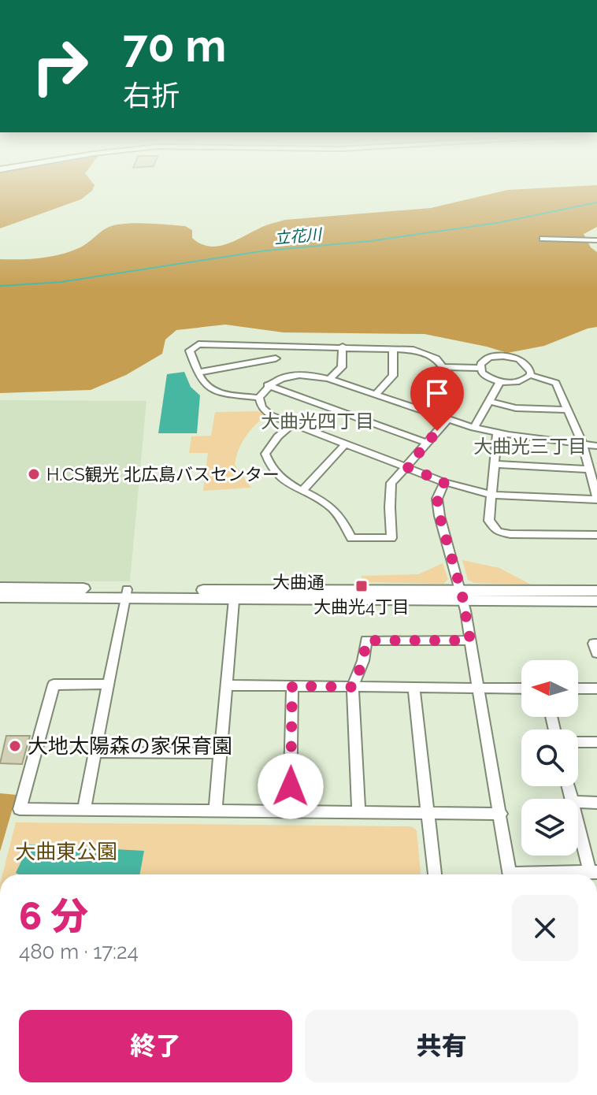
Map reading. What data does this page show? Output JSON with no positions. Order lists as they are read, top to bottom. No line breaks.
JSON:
{"streets":{"street":["大曲通"]},"districts":["大曲光四丁目","大曲光三丁目"],"water":["立花川"],"parks":["大曲東公園"],"places":{"other":["H.CS観光 北広島バスセンター","大地太陽森の家保育園"],"transit":["大曲光4丁目"]},"north":"left","page":{"turn":["70 m","右折"],"heading":["6 分","480 m · 17:24"],"buttons":["終了","共有"]}}
